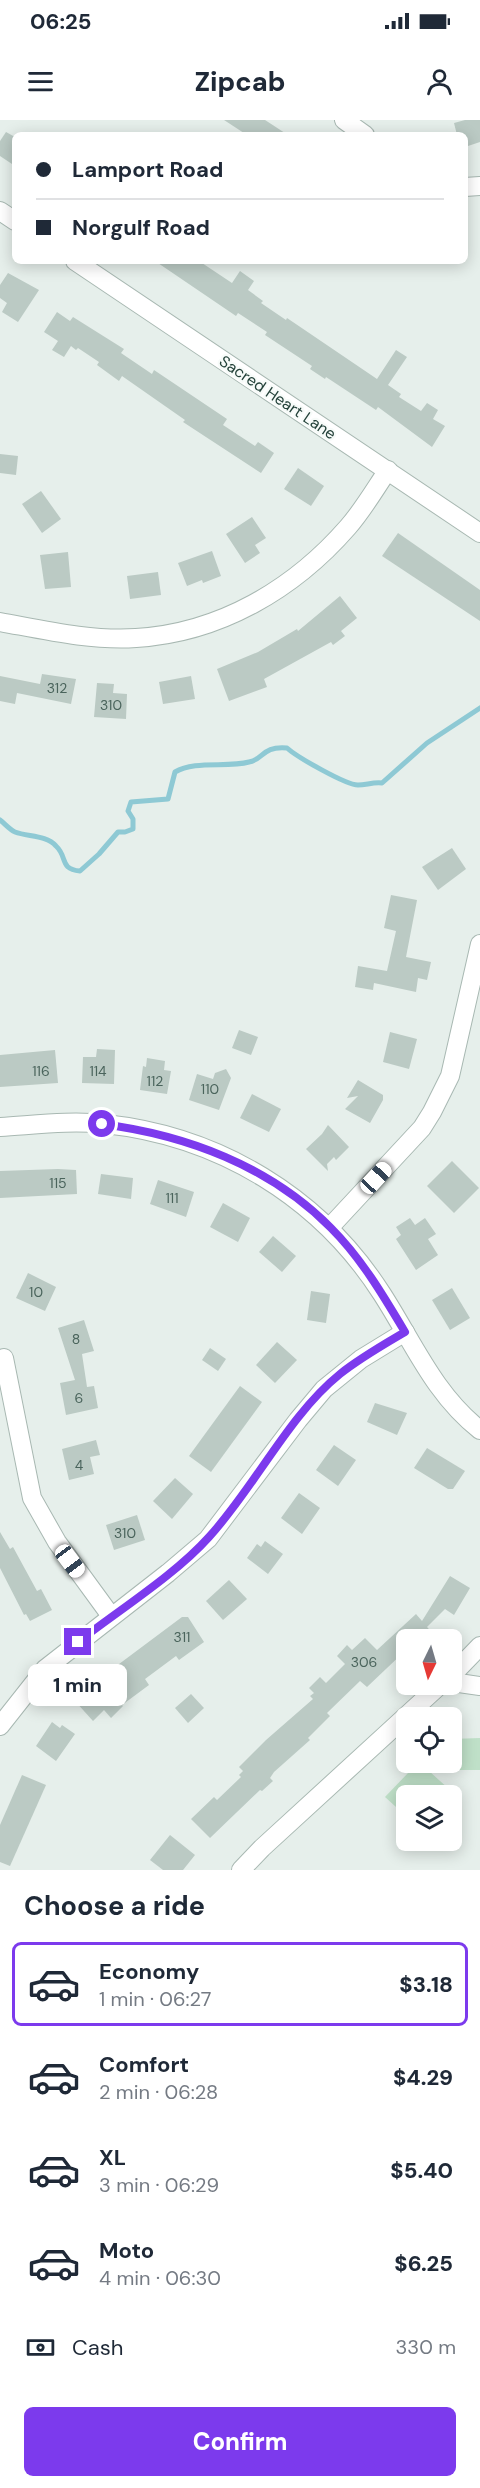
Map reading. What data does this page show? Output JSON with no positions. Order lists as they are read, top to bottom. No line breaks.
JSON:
{"streets":{"street":["Sacred Heart Lane"]},"house_numbers":["312","310","116","114","112","110","115","111","10","8","6","4","310","311","306"],"north":"bottom","page":{"status":"06:25","header":"Zipcab","banner":["Lamport Road","Norgulf Road"],"bubble":"1 min","heading":"Choose a ride","list":[{"name":"Economy","note":"1 min · 06:27","value":"$3.18"},{"name":"Comfort","note":"2 min · 06:28","value":"$4.29"},{"name":"XL","note":"3 min · 06:29","value":"$5.40"},{"name":"Moto","note":"4 min · 06:30","value":"$6.25"}],"pay":["Cash","330 m"],"buttons":"Confirm"}}
